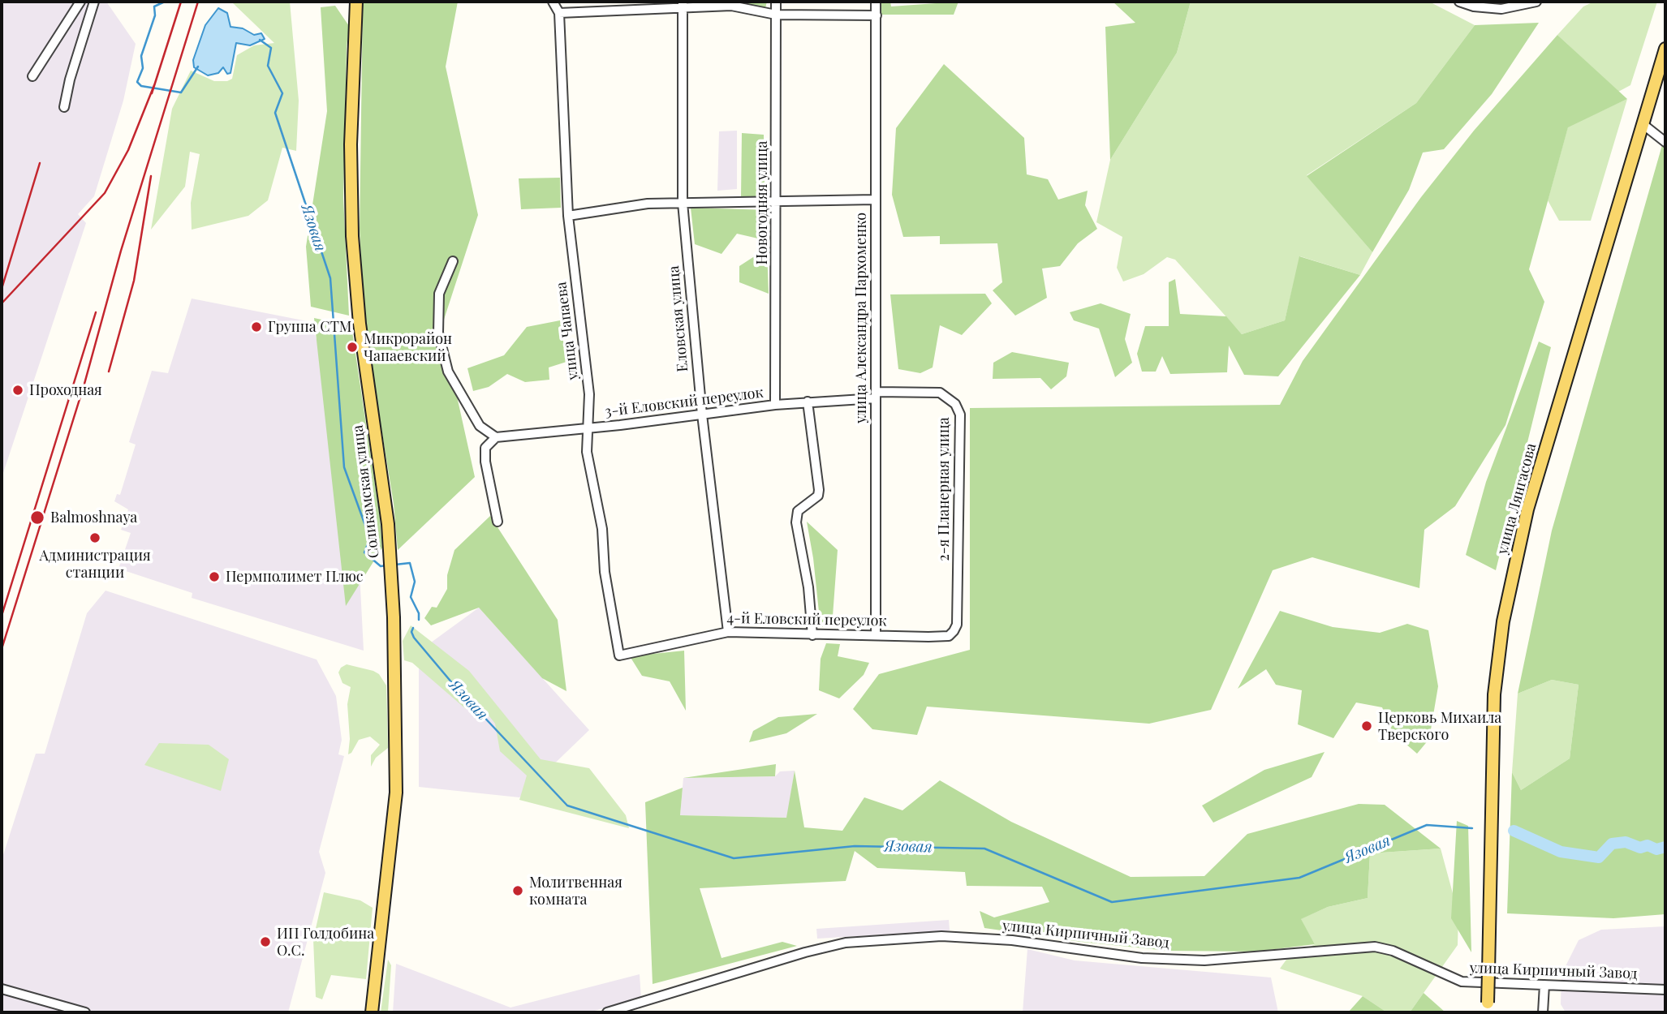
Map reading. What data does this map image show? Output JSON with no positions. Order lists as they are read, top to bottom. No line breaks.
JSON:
{"streets":{"main road":["Соликамская улица","улица Лянгасова"],"street":["Новогодняя улица","улица Александра Пархоменко","Еловская улица","улица Чапаева","3-й Еловский переулок","2-я Планерная улица","4-й Еловский переулок","улица Кирпичный Завод"]},"crossings":[["Новогодняя улица","3-й Еловский переулок"],["улица Александра Пархоменко","3-й Еловский переулок"],["улица Александра Пархоменко","2-я Планерная улица"],["улица Александра Пархоменко","4-й Еловский переулок"],["Еловская улица","3-й Еловский переулок"],["Еловская улица","4-й Еловский переулок"],["улица Чапаева","3-й Еловский переулок"],["улица Чапаева","4-й Еловский переулок"],["3-й Еловский переулок","2-я Планерная улица"],["2-я Планерная улица","4-й Еловский переулок"]],"water":["Язовая"],"places":["Группа СТМ","Микрорайон Чапаевский","Проходная","Balmoshnaya","Администрация станции","Пермполимет Плюс","Церковь Михаила Тверского","Молитвенная комната","ИП Голдобина О.С."]}
